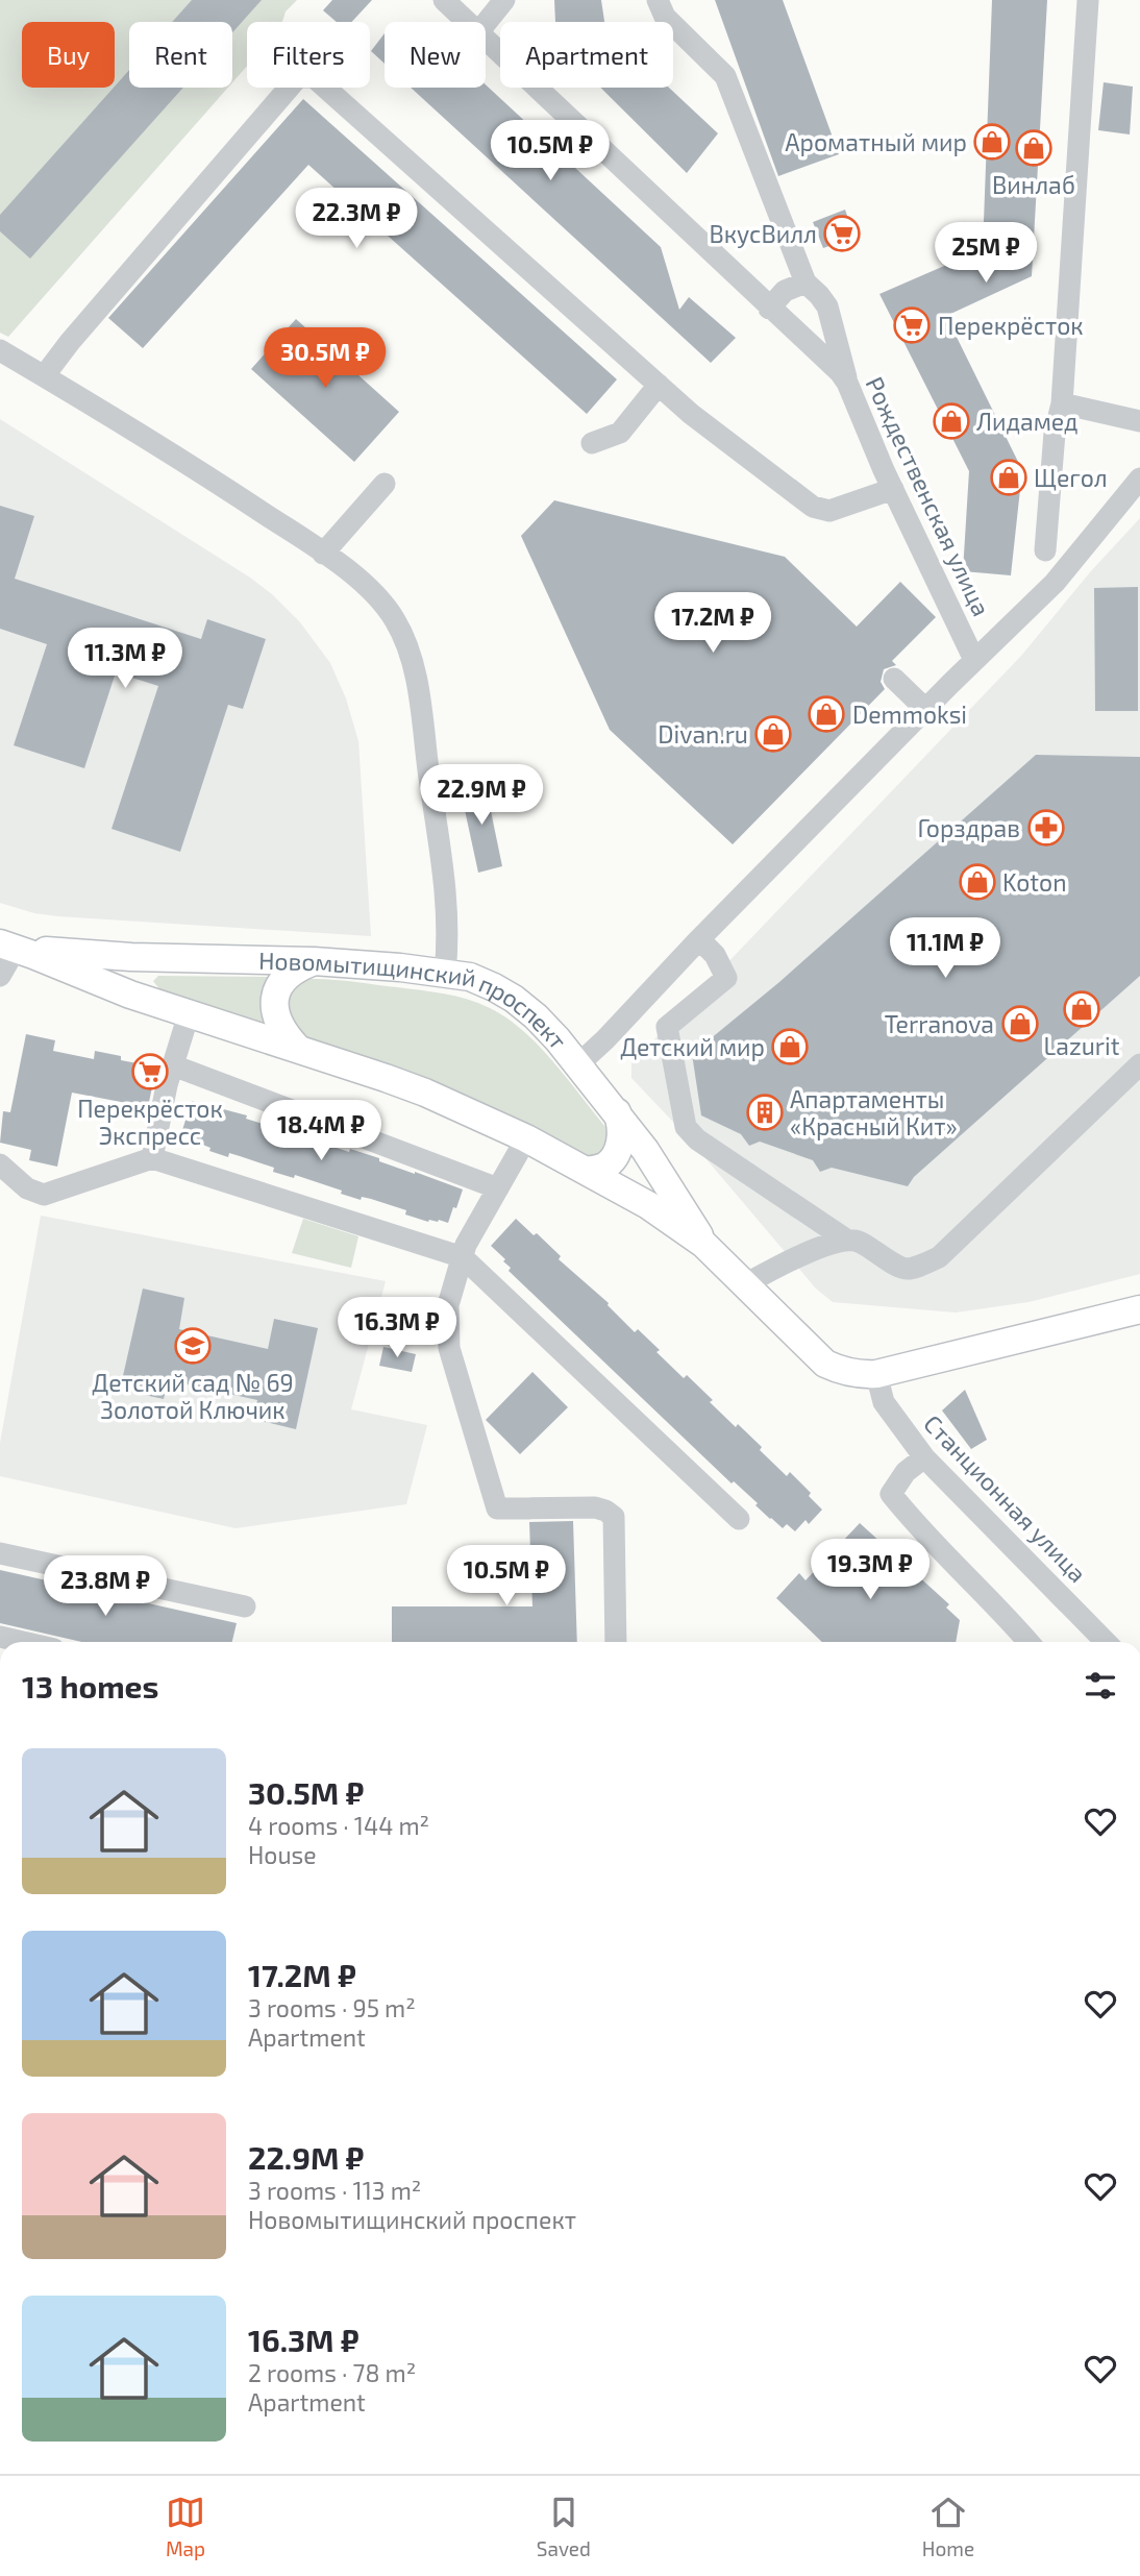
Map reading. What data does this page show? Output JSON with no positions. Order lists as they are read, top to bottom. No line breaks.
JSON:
{"streets":{"main road":["Новомытищинский проспект"],"street":["Рождественская улица","Станционная улица"]},"crossings":[["Новомытищинский проспект","Станционная улица"]],"places":{"shop":["Ароматный мир","Винлаб","Лидамед","Щегол","Demmoksi","Divan.ru","Koton","Lazurit","Terranova","Детский мир"],"supermarket":["ВкусВилл","Перекрёсток","Перекрёсток Экспресс"],"pharmacy":["Горздрав"],"building":["Апартаменты «Красный Кит»"],"school or university":["Детский сад № 69 Золотой Ключик"]},"page":{"chip":["Buy","Rent","Filters","New","Apartment"],"price":["10.5M ₽","22.3M ₽","25M ₽","30.5M ₽","17.2M ₽","11.3M ₽","22.9M ₽","11.1M ₽","18.4M ₽","16.3M ₽","19.3M ₽","10.5M ₽","23.8M ₽"],"heading":"13 homes","list":[{"name":"30.5M ₽","note":"4 rooms · 144 m² · House"},{"name":"17.2M ₽","note":"3 rooms · 95 m² · Apartment"},{"name":"22.9M ₽","note":"3 rooms · 113 m² · Новомытищинский проспект"},{"name":"16.3M ₽","note":"2 rooms · 78 m² · Apartment"}],"tabs":["Map","Saved","Home"]}}
